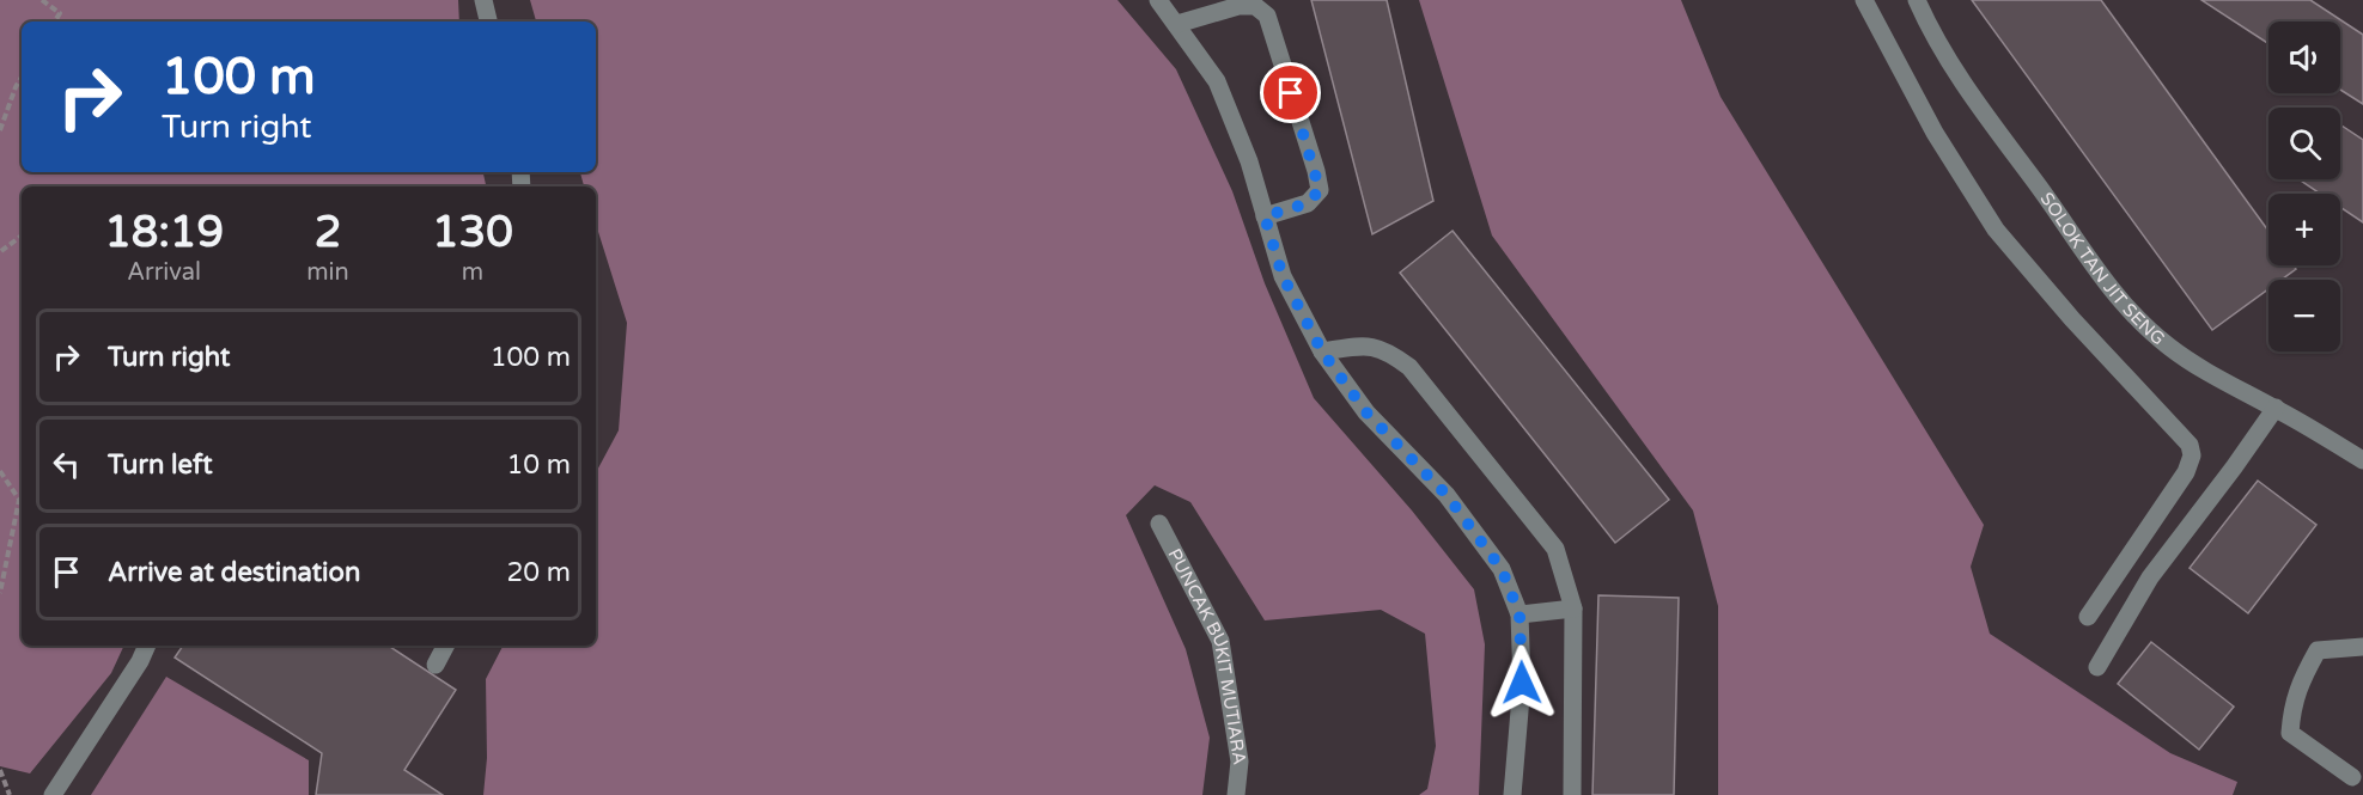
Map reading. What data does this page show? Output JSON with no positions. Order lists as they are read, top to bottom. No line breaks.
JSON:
{"streets":{"street":["SOLOK TAN JIT SENG","PUNCAK BUKIT MUTIARA"]},"page":{"map_buttons":["+","−"],"turn":["100 m","Turn right"],"eta":["18:19","Arrival","2","min","130","m"],"list":[{"name":"Turn right","value":"100 m"},{"name":"Turn left","value":"10 m"},{"name":"Arrive at destination","value":"20 m"}]}}
